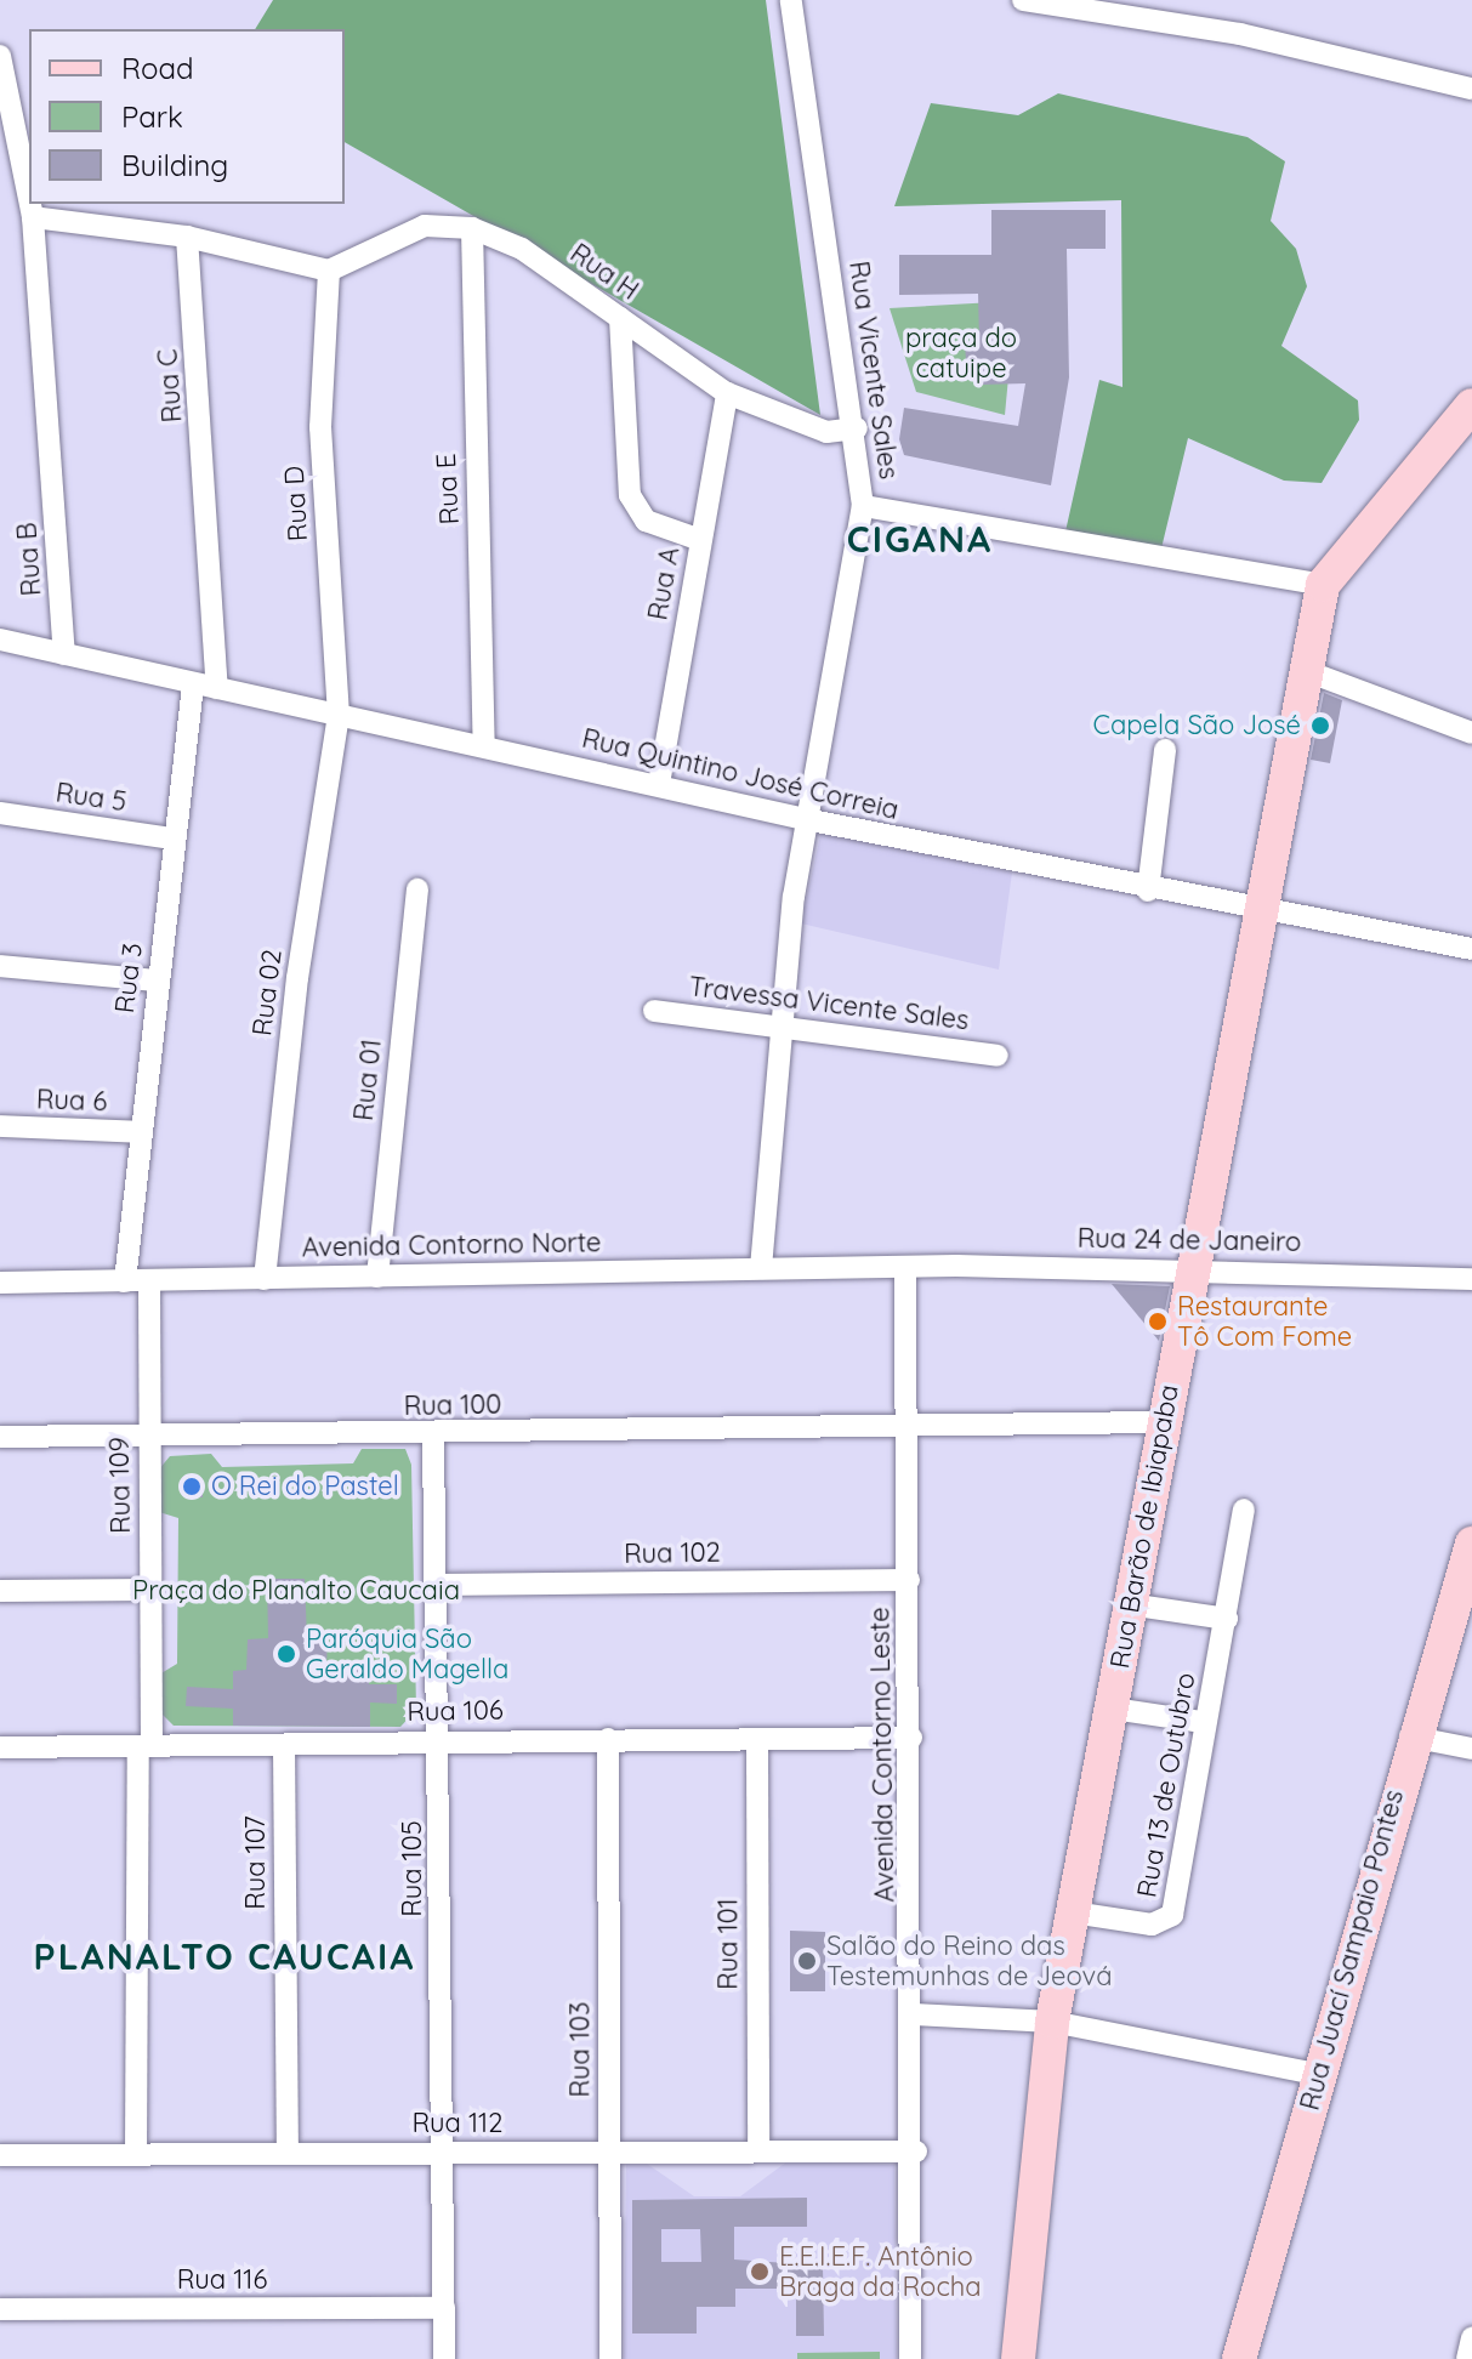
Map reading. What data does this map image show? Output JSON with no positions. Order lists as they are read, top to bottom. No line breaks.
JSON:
{"streets":{"main road":["Rua Barão de Ibiapaba","Rua Juací Sampaio Pontes"],"street":["Rua H","Rua Vicente Sales","Rua C","Rua E","Rua D","Rua B","Rua A","Rua Quintino José Correia","Rua 5","Rua 3","Rua 02","Travessa Vicente Sales","Rua 01","Rua 6","Rua 24 de Janeiro","Avenida Contorno Norte","Rua 100","Rua 109","Rua 102","Rua 106","Avenida Contorno Leste","Rua 13 de Outubro","Rua 107","Rua 105","Rua 101","Rua 103","Rua 112","Rua 116"]},"crossings":[["Rua H","Rua Vicente Sales"],["Rua H","Rua E"],["Rua H","Rua D"],["Rua H","Rua A"],["Rua Vicente Sales","Rua Quintino José Correia"],["Rua Vicente Sales","Travessa Vicente Sales"],["Rua Vicente Sales","Avenida Contorno Norte"],["Rua C","Rua Quintino José Correia"],["Rua E","Rua Quintino José Correia"],["Rua D","Rua Quintino José Correia"],["Rua D","Rua 02"],["Rua B","Rua Quintino José Correia"],["Rua A","Rua Quintino José Correia"],["Rua Quintino José Correia","Rua 3"],["Rua Quintino José Correia","Rua 02"],["Rua Quintino José Correia","Rua Barão de Ibiapaba"],["Rua 5","Rua 3"],["Rua 3","Rua 6"],["Rua 3","Avenida Contorno Norte"],["Rua 02","Avenida Contorno Norte"],["Rua 01","Avenida Contorno Norte"],["Rua 24 de Janeiro","Avenida Contorno Norte"],["Rua 24 de Janeiro","Rua Barão de Ibiapaba"],["Rua 24 de Janeiro","Avenida Contorno Leste"],["Avenida Contorno Norte","Rua 109"],["Avenida Contorno Norte","Avenida Contorno Leste"],["Rua 100","Rua 109"],["Rua 100","Rua Barão de Ibiapaba"],["Rua 100","Avenida Contorno Leste"],["Rua 100","Rua 105"],["Rua 109","Rua 106"],["Rua 109","Rua 112"],["Rua Barão de Ibiapaba","Rua 13 de Outubro"],["Rua 102","Avenida Contorno Leste"],["Rua 102","Rua 105"],["Rua 106","Avenida Contorno Leste"],["Rua 106","Rua 107"],["Rua 106","Rua 105"],["Rua 106","Rua 101"],["Rua 106","Rua 103"],["Avenida Contorno Leste","Rua 112"],["Rua 107","Rua 112"],["Rua 105","Rua 112"],["Rua 105","Rua 116"],["Rua 101","Rua 112"],["Rua 103","Rua 112"]],"districts":["CIGANA","PLANALTO CAUCAIA"],"parks":["praça do catuipe","Praça do Planalto Caucaia"],"places":["Capela São José","Restaurante Tô Com Fome","O Rei do Pastel","Paróquia São Geraldo Magella","Salão do Reino das Testemunhas de Jeová","E.E.I.E.F. Antônio Braga da Rocha"],"legend":["Road","Park","Building"]}
